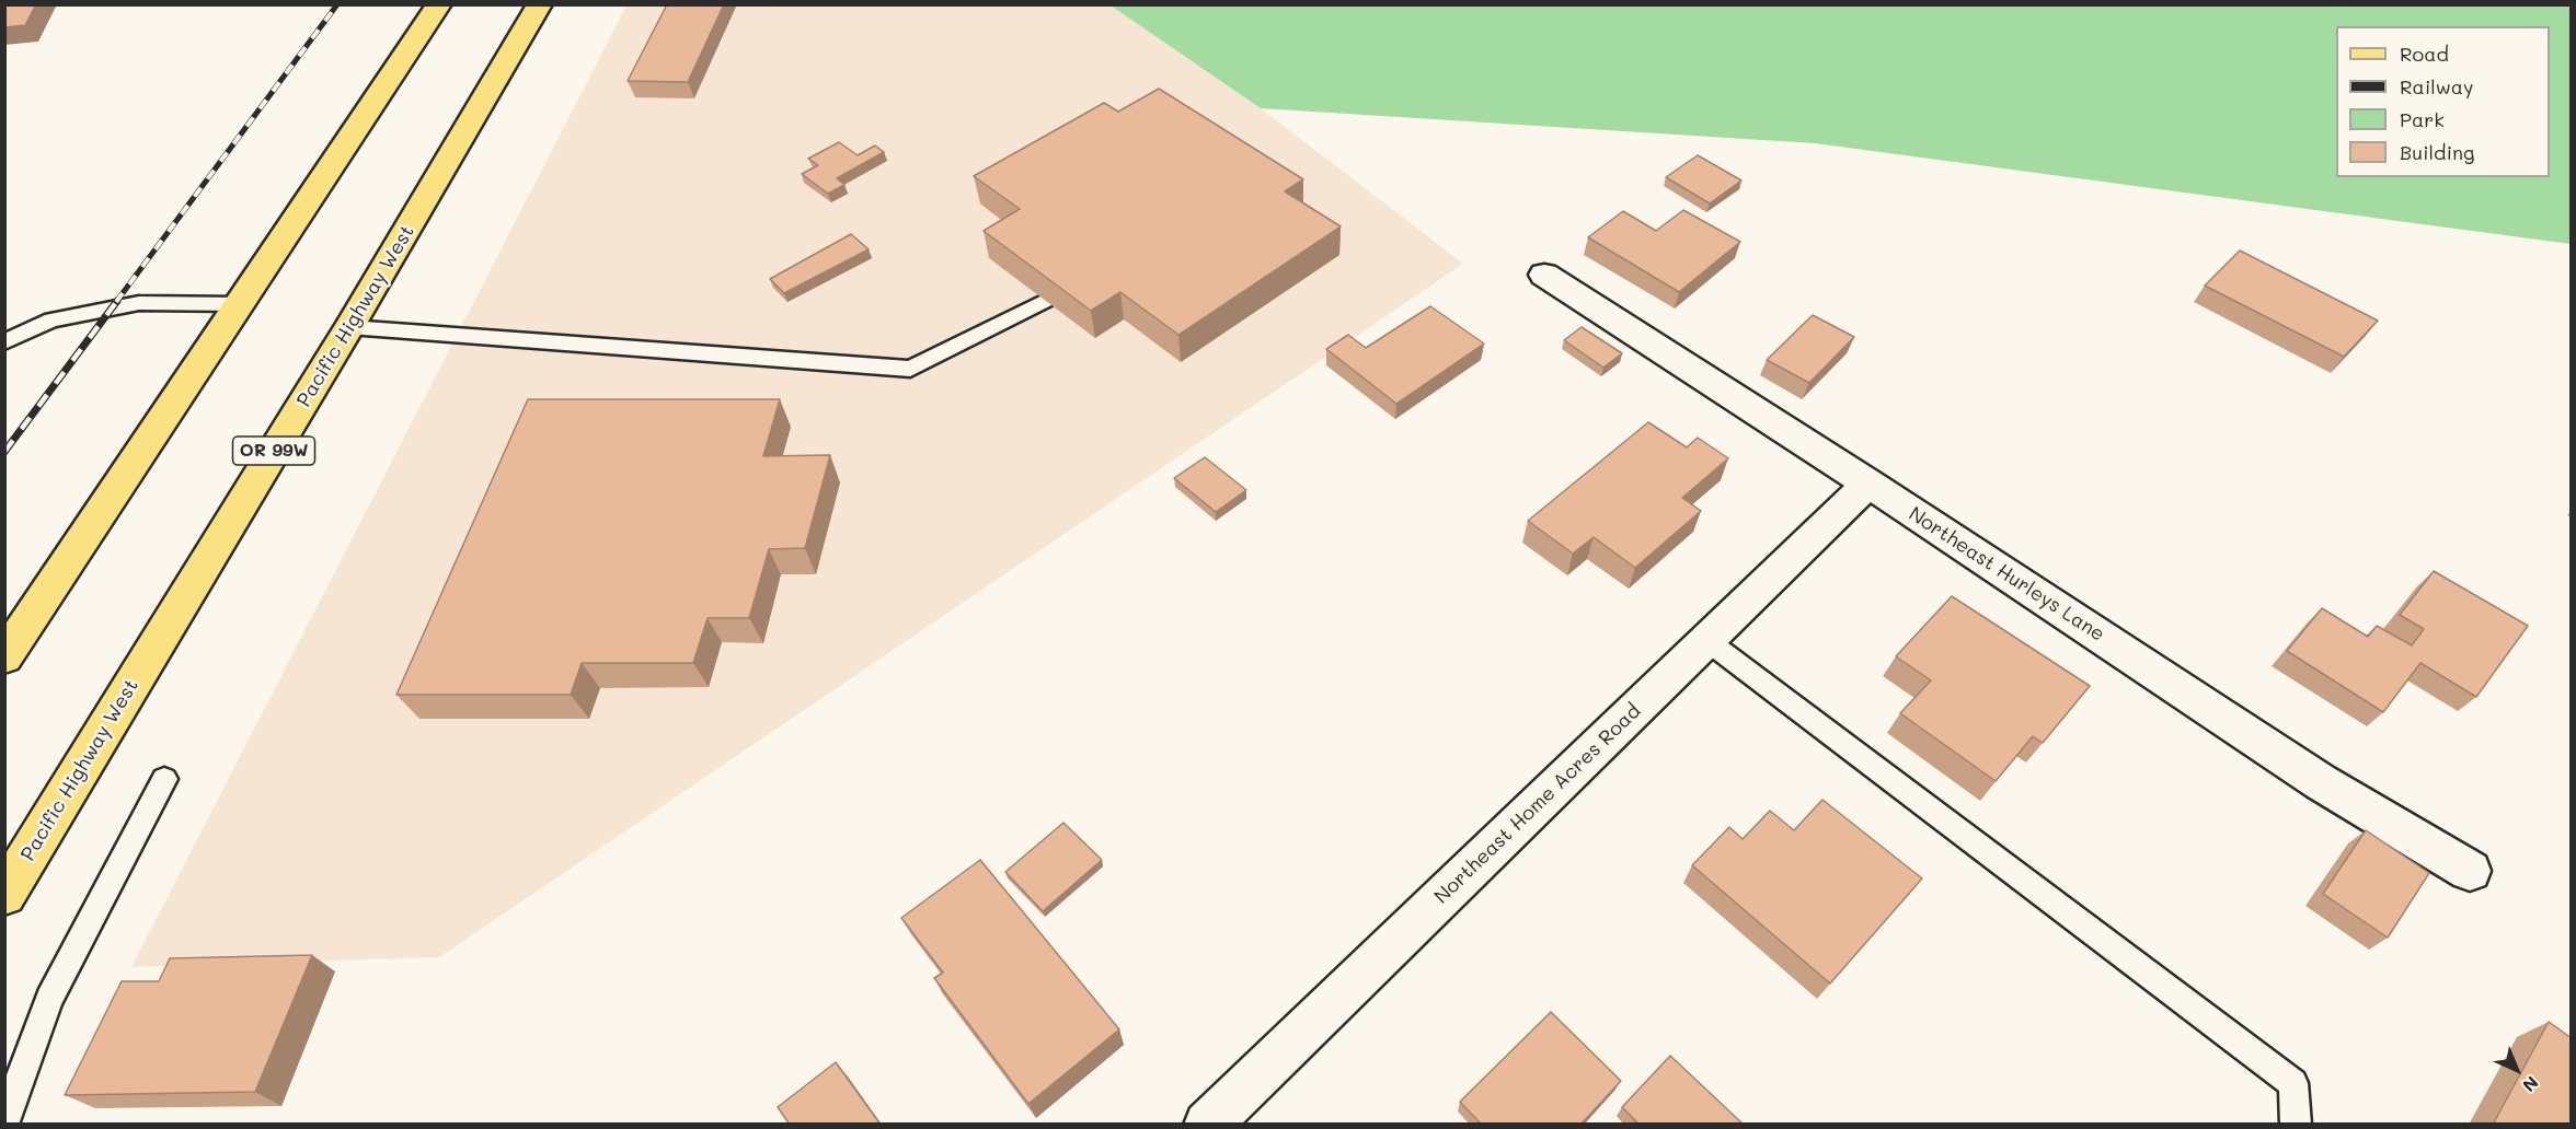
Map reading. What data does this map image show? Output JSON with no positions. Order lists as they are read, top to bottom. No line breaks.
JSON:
{"streets":{"main road":["Pacific Highway West","OR 99W"],"street":["Northeast Hurleys Lane","Northeast Home Acres Road"]},"crossings":[["Northeast Hurleys Lane","Northeast Home Acres Road"]],"legend":["Road","Railway","Park","Building"],"north":"bottom right"}
